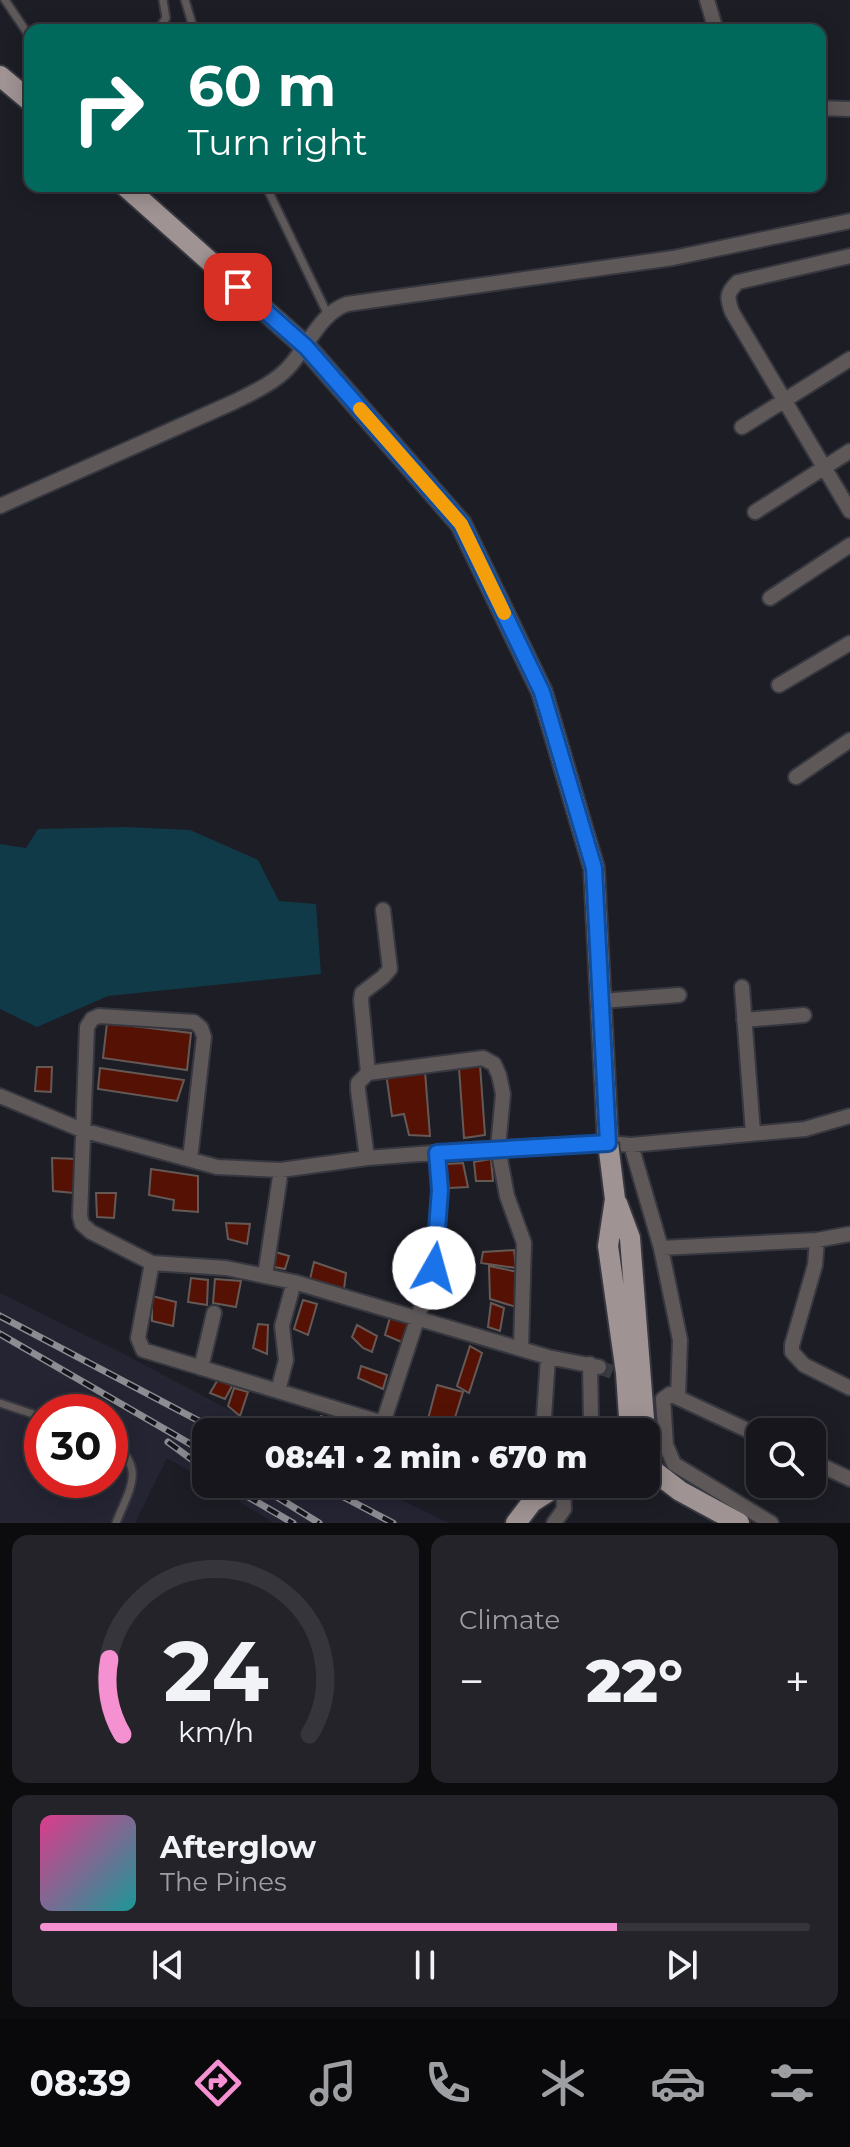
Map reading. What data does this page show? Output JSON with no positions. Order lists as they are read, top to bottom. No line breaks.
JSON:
{"page":{"turn":["60 m","Turn right"],"limit":"30","trip":"08:41 · 2 min · 670 m","tile":"Climate","heat":["−","22°","+"],"song":["Afterglow","The Pines"],"tabs":"08:39","gauge":["24","km/h"]}}
